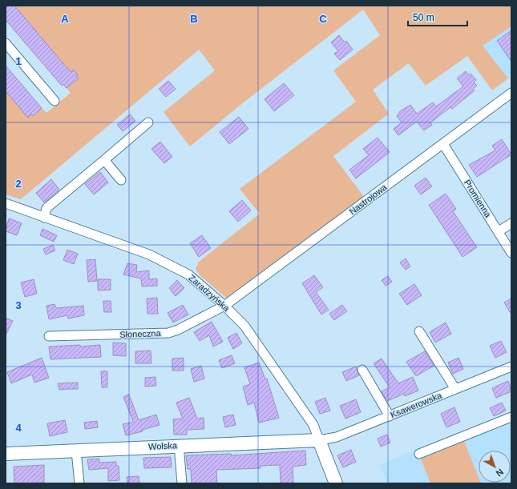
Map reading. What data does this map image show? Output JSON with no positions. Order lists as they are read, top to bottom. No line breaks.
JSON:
{"streets":{"street":["Promienna","Nastrojowa","Zaradzyńska","Słoneczna","Ksawerowska","Wolska"]},"crossings":[["Promienna","Nastrojowa"],["Nastrojowa","Zaradzyńska"],["Nastrojowa","Słoneczna"],["Zaradzyńska","Słoneczna"],["Zaradzyńska","Ksawerowska"],["Zaradzyńska","Wolska"],["Ksawerowska","Wolska"]],"scale_bar":"50 m","north":"bottom right","grid":{"columns":["A","B","C"],"rows":["1","2","3","4"]}}
